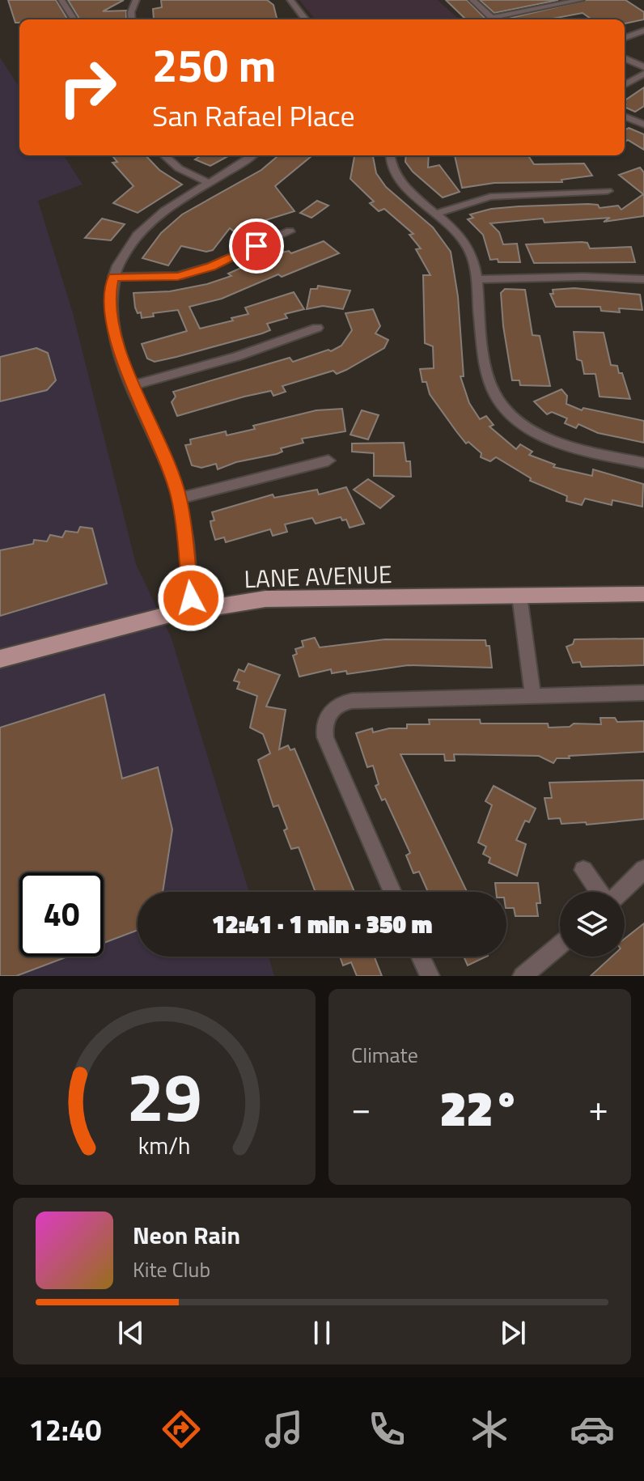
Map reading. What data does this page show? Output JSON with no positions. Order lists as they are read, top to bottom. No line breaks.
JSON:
{"streets":{"main road":["LANE AVENUE"]},"page":{"turn":["250 m","San Rafael Place"],"limit":"40","trip":"12:41 · 1 min · 350 m","tile":"Climate","heat":["−","22°","+"],"song":["Neon Rain","Kite Club"],"tabs":"12:40","gauge":["29","km/h"]}}
